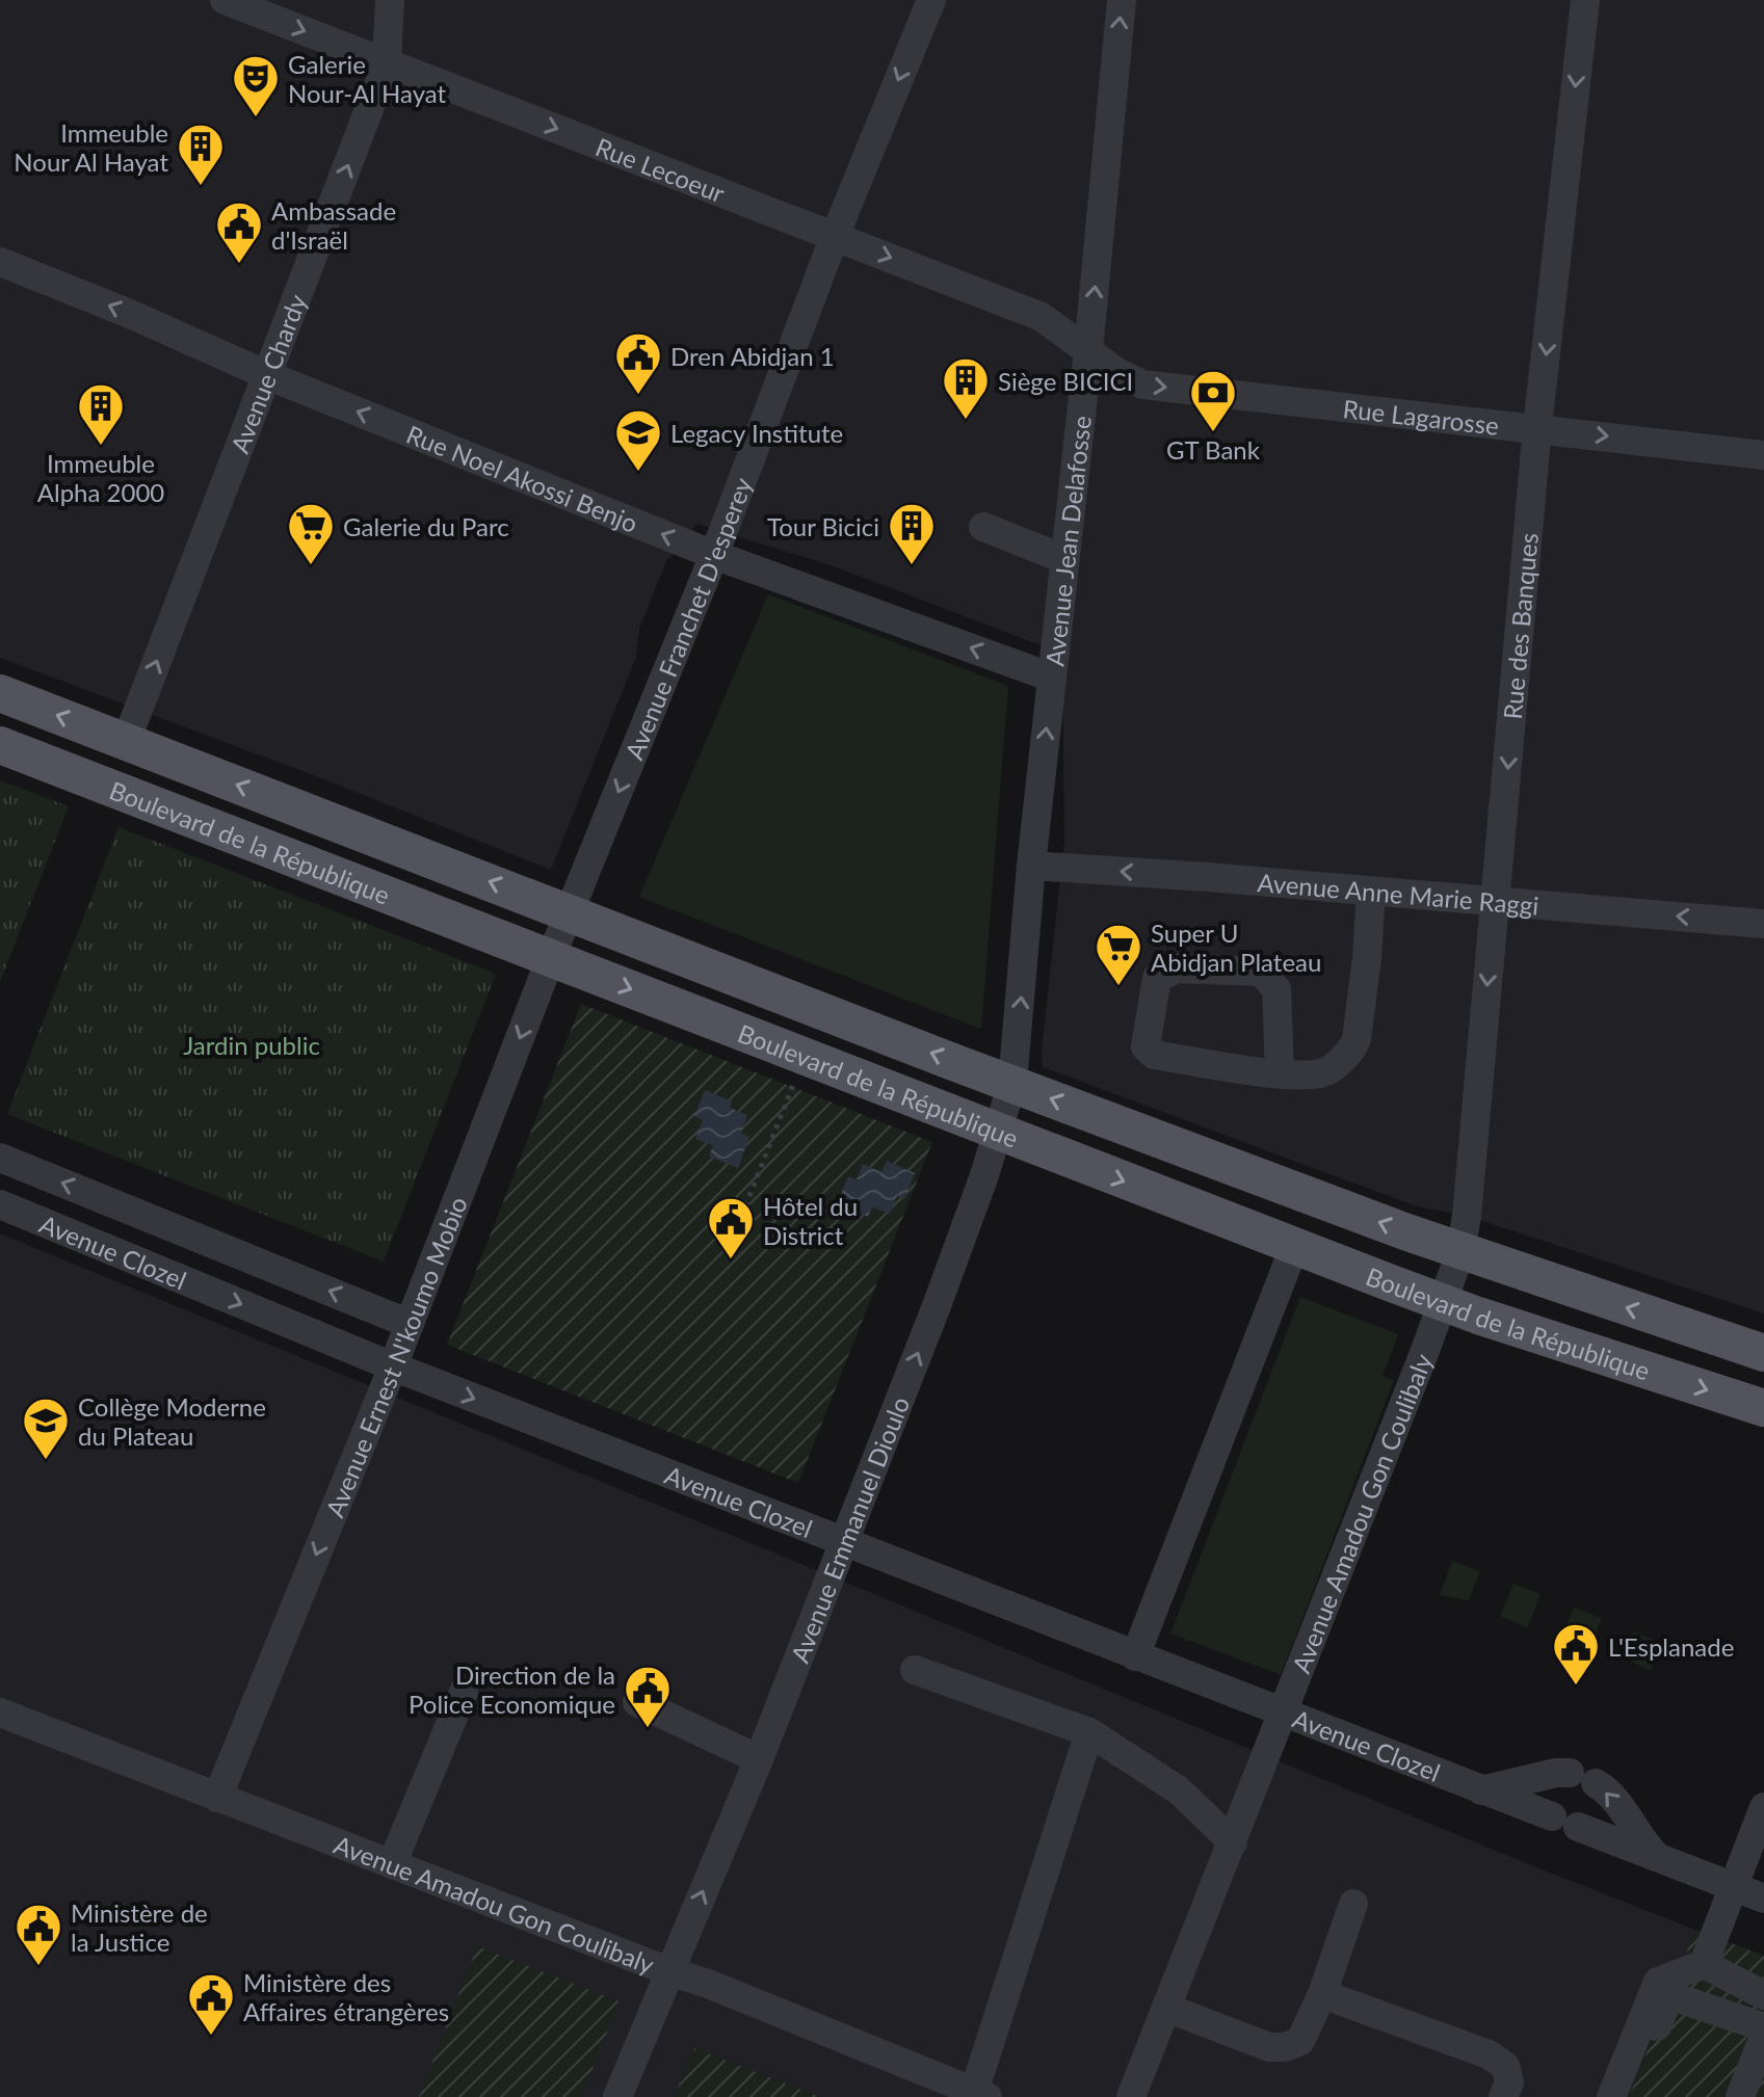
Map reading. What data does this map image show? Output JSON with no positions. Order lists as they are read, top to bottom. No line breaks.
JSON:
{"streets":{"main road":["Boulevard de la République"],"street":["Rue Lecoeur","Avenue Chardy","Rue Lagarosse","Rue Noel Akossi Benjo","Avenue Jean Delafosse","Avenue Franchet D'esperey","Rue des Banques","Avenue Anne Marie Raggi","Avenue Clozel","Avenue Ernest N'koumo Mobio","Avenue Amadou Gon Coulibaly","Avenue Emmanuel Dioulo"]},"crossings":[["Rue Lecoeur","Avenue Chardy"],["Rue Lecoeur","Rue Lagarosse"],["Rue Lecoeur","Avenue Jean Delafosse"],["Rue Lecoeur","Avenue Franchet D'esperey"],["Avenue Chardy","Rue Noel Akossi Benjo"],["Avenue Chardy","Boulevard de la République"],["Rue Lagarosse","Avenue Jean Delafosse"],["Rue Lagarosse","Rue des Banques"],["Rue Noel Akossi Benjo","Avenue Jean Delafosse"],["Rue Noel Akossi Benjo","Avenue Franchet D'esperey"],["Avenue Jean Delafosse","Boulevard de la République"],["Avenue Jean Delafosse","Avenue Anne Marie Raggi"],["Avenue Jean Delafosse","Avenue Emmanuel Dioulo"],["Avenue Franchet D'esperey","Boulevard de la République"],["Avenue Franchet D'esperey","Avenue Ernest N'koumo Mobio"],["Rue des Banques","Boulevard de la République"],["Rue des Banques","Avenue Anne Marie Raggi"],["Rue des Banques","Avenue Amadou Gon Coulibaly"],["Boulevard de la République","Avenue Ernest N'koumo Mobio"],["Boulevard de la République","Avenue Amadou Gon Coulibaly"],["Boulevard de la République","Avenue Emmanuel Dioulo"],["Avenue Clozel","Avenue Ernest N'koumo Mobio"],["Avenue Clozel","Avenue Amadou Gon Coulibaly"],["Avenue Clozel","Avenue Emmanuel Dioulo"],["Avenue Ernest N'koumo Mobio","Avenue Amadou Gon Coulibaly"],["Avenue Amadou Gon Coulibaly","Avenue Emmanuel Dioulo"]],"one_way":["Rue Lecoeur","Avenue Chardy","Rue Lagarosse","Rue Noel Akossi Benjo","Avenue Jean Delafosse","Avenue Franchet D'esperey","Rue des Banques","Avenue Anne Marie Raggi","Avenue Ernest N'koumo Mobio","Avenue Emmanuel Dioulo"],"parks":["Jardin public"],"places":{"theatre":["Galerie Nour-Al Hayat"],"building":["Immeuble Nour Al Hayat","Siège BICICI","Immeuble Alpha 2000","Tour Bicici"],"public building":["Ambassade d'Israël","Dren Abidjan 1","Hôtel du District","L'Esplanade","Direction de la Police Economique","Ministère de la Justice","Ministère des Affaires étrangères"],"bank":["GT Bank"],"school or university":["Legacy Institute","Collège Moderne du Plateau"],"supermarket":["Galerie du Parc","Super U Abidjan Plateau"]}}
